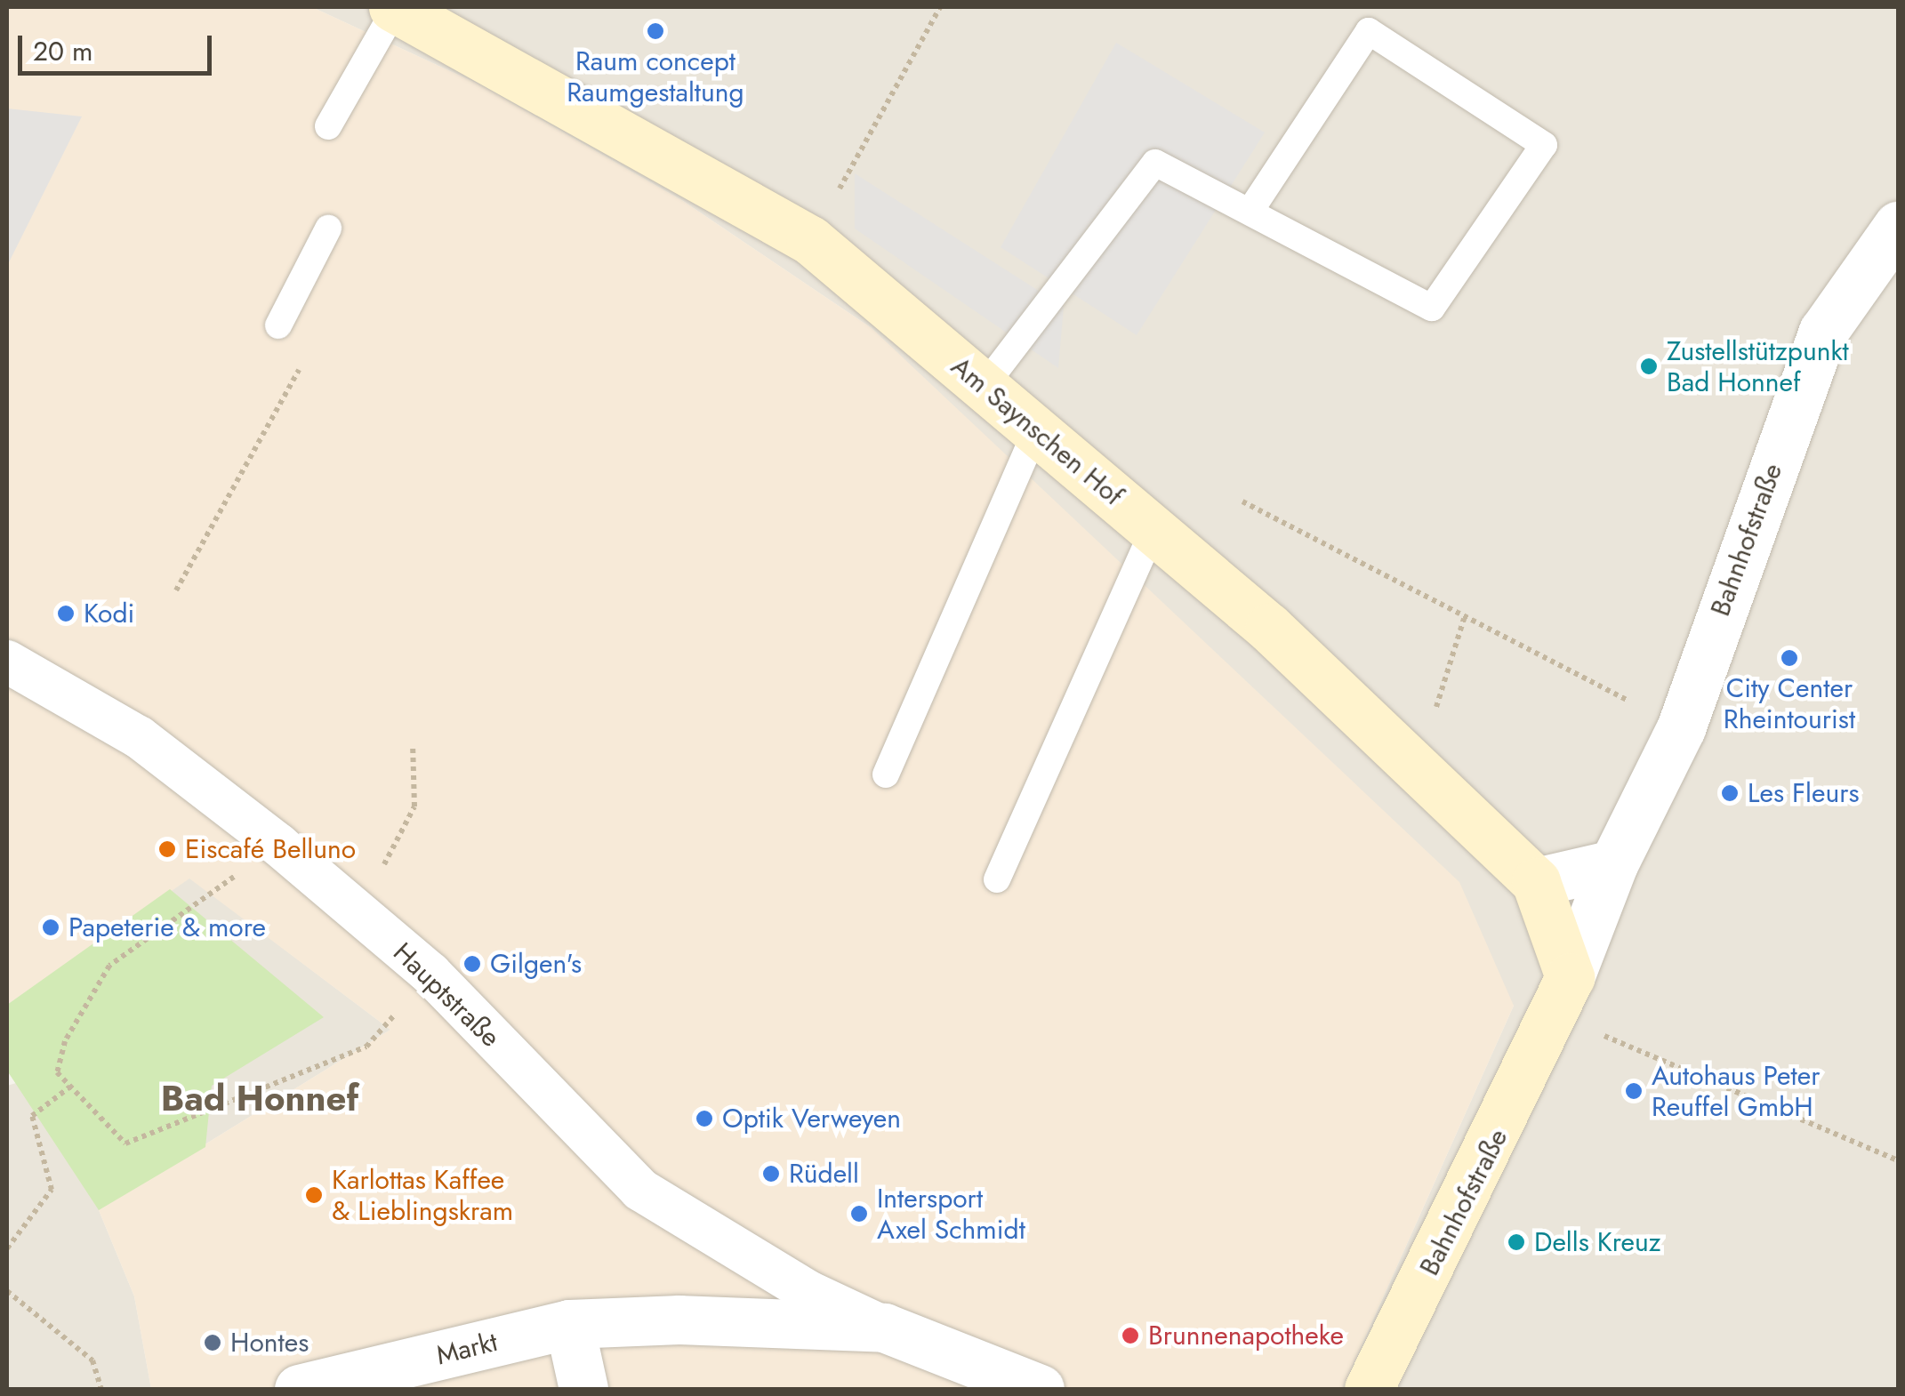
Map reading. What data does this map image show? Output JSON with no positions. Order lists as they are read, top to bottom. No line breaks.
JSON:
{"streets":{"main road":["Am Saynschen Hof","Bahnhofstraße"],"street":["Hauptstraße","Markt"]},"crossings":[["Am Saynschen Hof","Bahnhofstraße"],["Hauptstraße","Markt"]],"districts":["Bad Honnef"],"places":["Raum concept Raumgestaltung","Zustellstützpunkt Bad Honnef","Kodi","City Center Rheintourist","Les Fleurs","Eiscafé Belluno","Papeterie & more","Gilgen's","Autohaus Peter Reuffel GmbH","Optik Verweyen","Rüdell","Karlottas Kaffee & Lieblingskram","Intersport Axel Schmidt","Dells Kreuz","Brunnenapotheke","Hontes"],"scale_bar":"20 m"}
